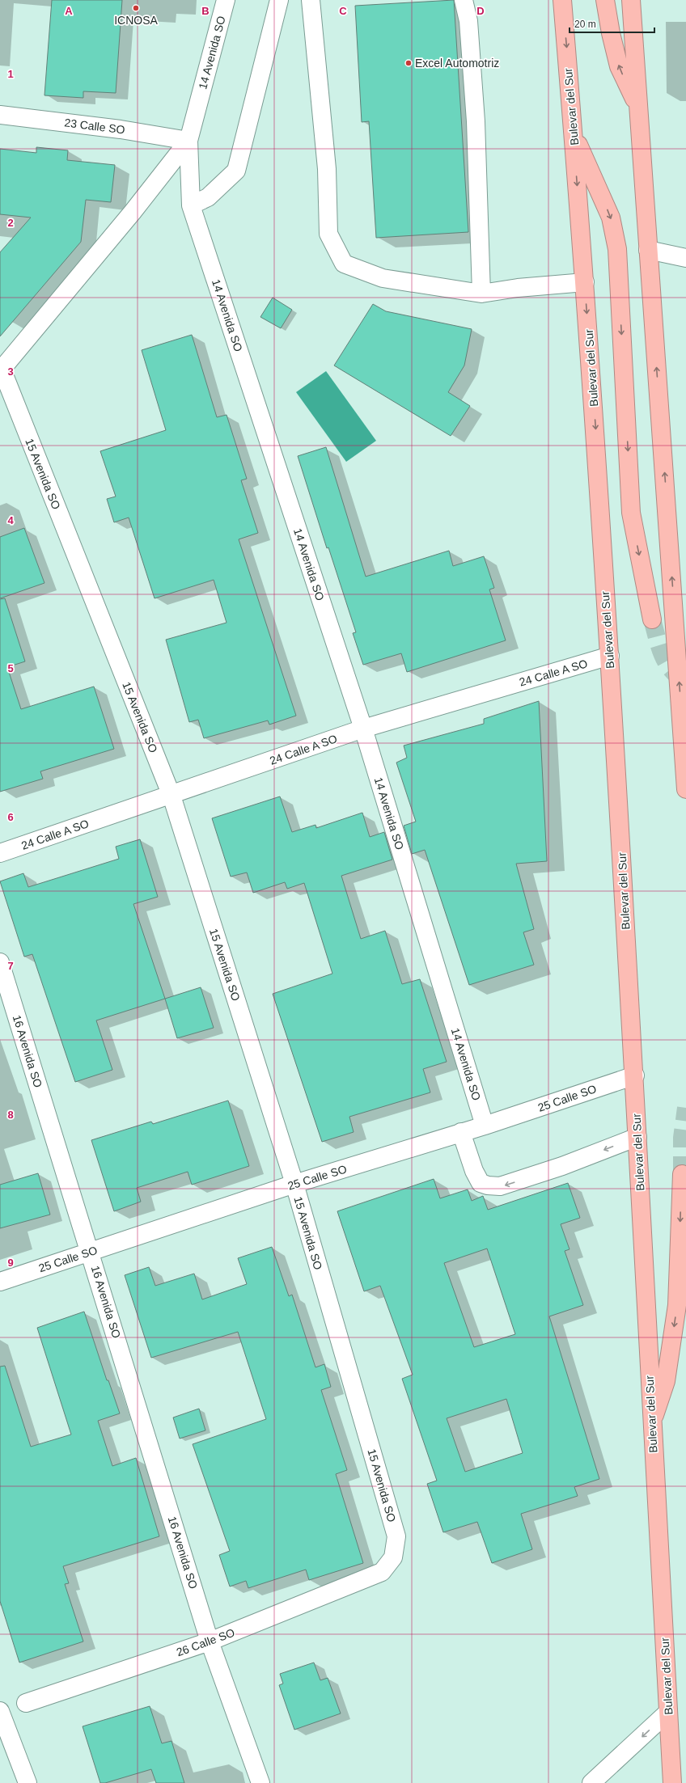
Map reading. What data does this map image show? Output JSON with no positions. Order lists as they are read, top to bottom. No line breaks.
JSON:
{"streets":{"highway":["Bulevar del Sur"],"street":["14 Avenida SO","23 Calle SO","15 Avenida SO","24 Calle A SO","16 Avenida SO","25 Calle SO","26 Calle SO"]},"crossings":[["14 Avenida SO","23 Calle SO"],["14 Avenida SO","24 Calle A SO"],["14 Avenida SO","25 Calle SO"],["Bulevar del Sur","24 Calle A SO"],["Bulevar del Sur","25 Calle SO"],["15 Avenida SO","24 Calle A SO"],["15 Avenida SO","25 Calle SO"],["15 Avenida SO","26 Calle SO"],["16 Avenida SO","25 Calle SO"],["16 Avenida SO","26 Calle SO"]],"places":["ICNOSA","Excel Automotriz"],"scale_bar":"20 m","grid":{"columns":["A","B","C","D"],"rows":["1","2","3","4","5","6","7","8","9"]}}
